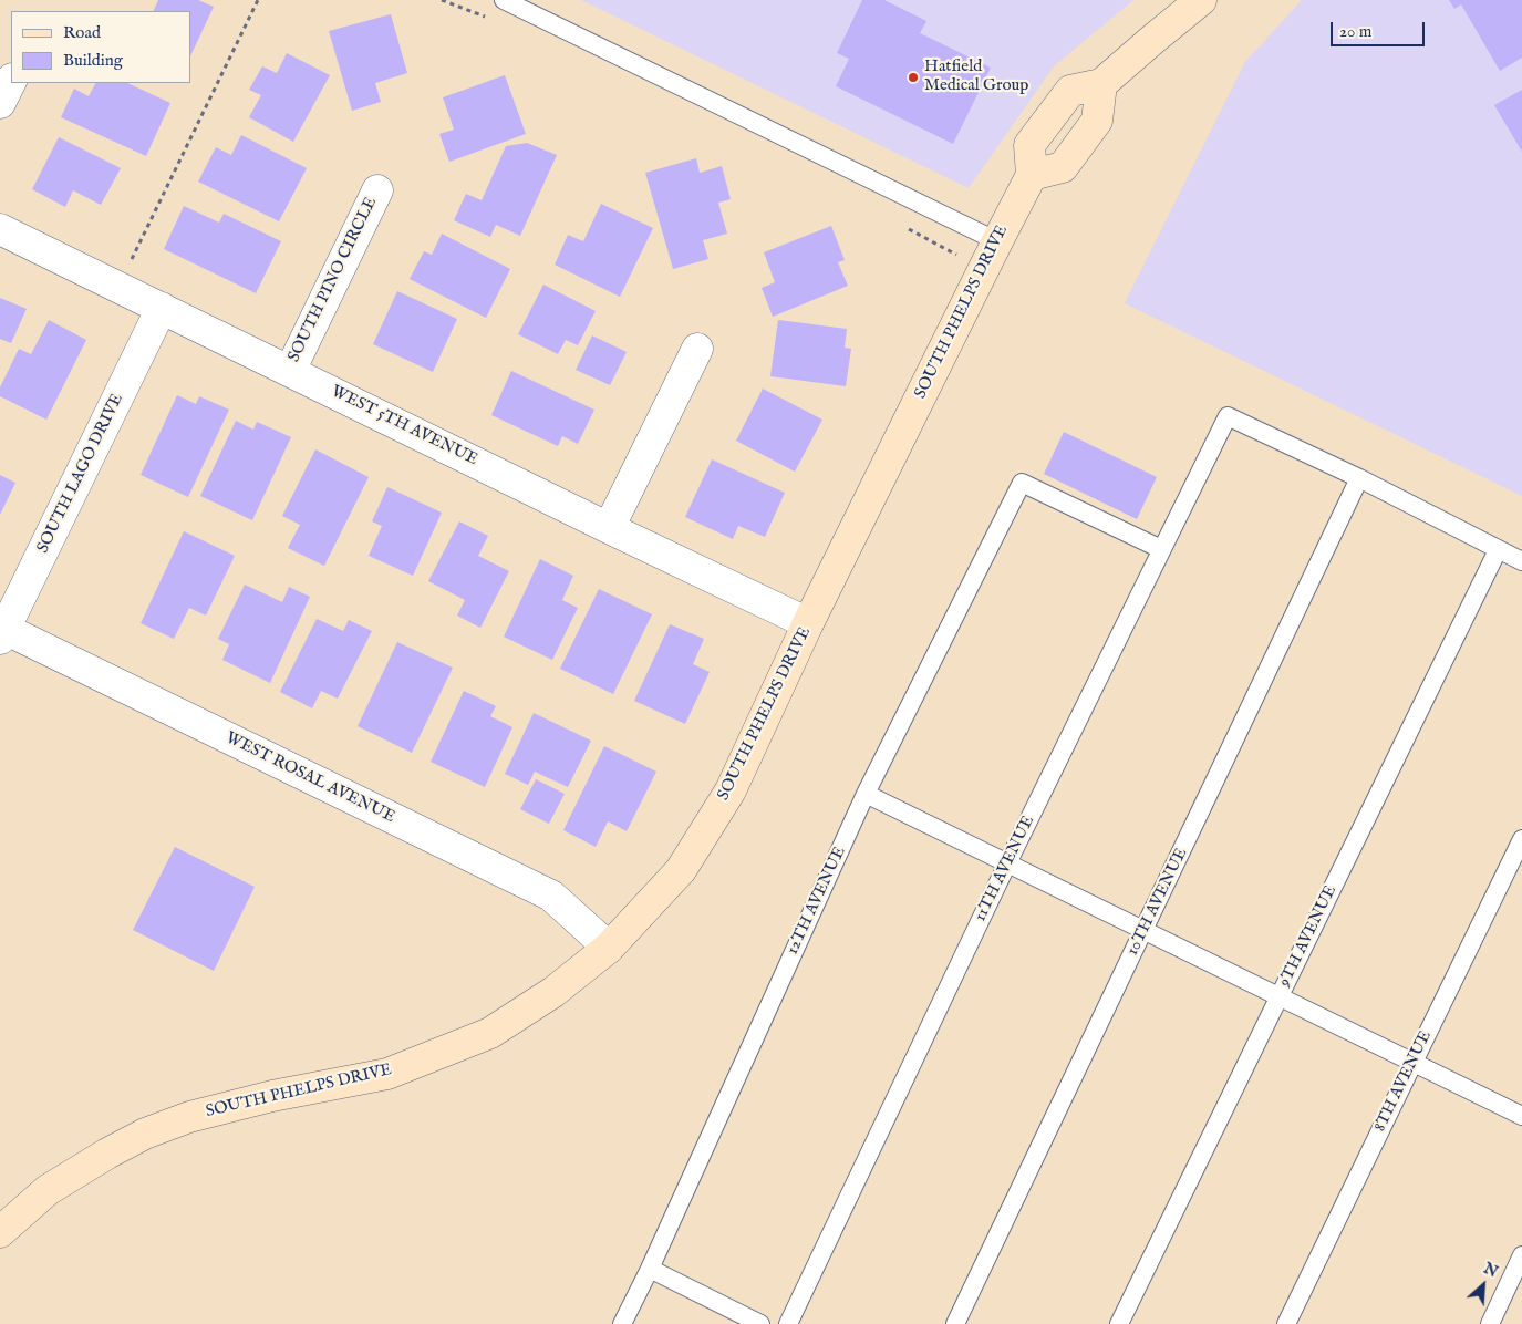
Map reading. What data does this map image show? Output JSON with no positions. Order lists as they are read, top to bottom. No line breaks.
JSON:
{"streets":{"street":["SOUTH PINO CIRCLE","SOUTH PHELPS DRIVE","WEST 5TH AVENUE","SOUTH LAGO DRIVE","WEST ROSAL AVENUE"],"lane":["11TH AVENUE","12TH AVENUE","10TH AVENUE","9TH AVENUE","8TH AVENUE"]},"crossings":[["SOUTH PINO CIRCLE","WEST 5TH AVENUE"],["SOUTH PHELPS DRIVE","WEST 5TH AVENUE"],["SOUTH PHELPS DRIVE","WEST ROSAL AVENUE"],["WEST 5TH AVENUE","SOUTH LAGO DRIVE"],["SOUTH LAGO DRIVE","WEST ROSAL AVENUE"],["11TH AVENUE","12TH AVENUE"],["11TH AVENUE","10TH AVENUE"]],"places":["Hatfield Medical Group"],"legend":["Road","Building"],"scale_bar":"20 m","north":"top right"}
